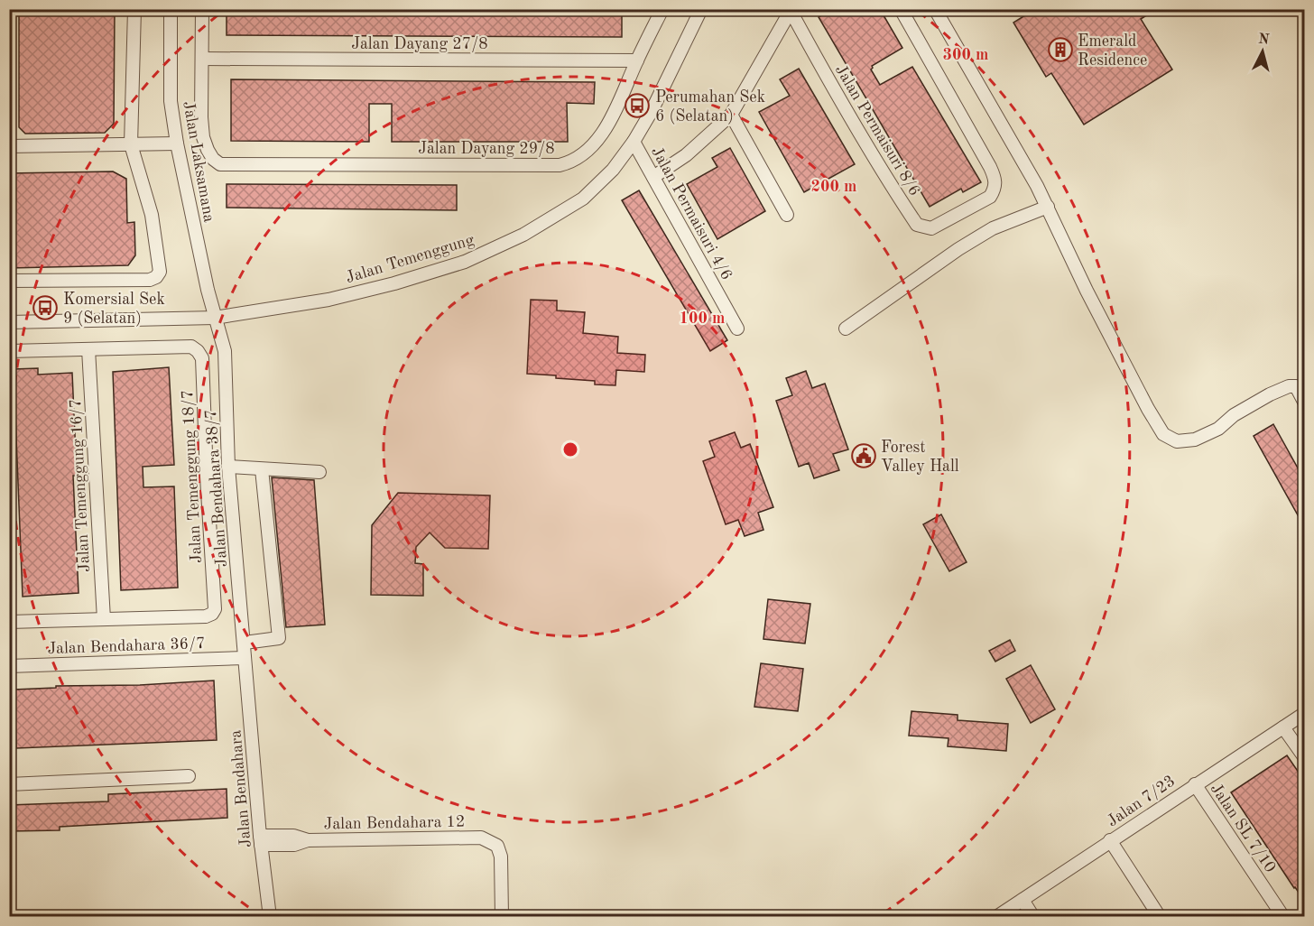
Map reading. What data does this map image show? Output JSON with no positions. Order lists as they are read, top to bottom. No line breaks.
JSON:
{"streets":{"street":["Jalan Dayang 27/8","Jalan Permaisuri 8/6","Jalan Dayang 29/8","Jalan Laksamana","Jalan Permaisuri 4/6","Jalan Temenggung","Jalan Temenggung 18/7","Jalan Temenggung 16/7","Jalan Bendahara 38/7","Jalan Bendahara 36/7","Jalan Bendahara","Jalan 7/23","Jalan Bendahara 12","Jalan SL 7/10"]},"crossings":[["Jalan Dayang 27/8","Jalan Dayang 29/8"],["Jalan Laksamana","Jalan Temenggung"],["Jalan Laksamana","Jalan Bendahara 38/7"],["Jalan Permaisuri 4/6","Jalan Temenggung"],["Jalan Temenggung","Jalan Bendahara 38/7"],["Jalan Temenggung 18/7","Jalan Temenggung 16/7"],["Jalan Bendahara 38/7","Jalan Bendahara 36/7"],["Jalan Bendahara 38/7","Jalan Bendahara"],["Jalan Bendahara 36/7","Jalan Bendahara"],["Jalan Bendahara","Jalan Bendahara 12"],["Jalan 7/23","Jalan SL 7/10"]],"places":{"building":["Emerald Residence"],"bus stop":["Perumahan Sek 6 (Selatan)","Komersial Sek 9 (Selatan)"],"public building":["Forest Valley Hall"]},"north":"top","rings":["300 m","200 m","100 m"]}
